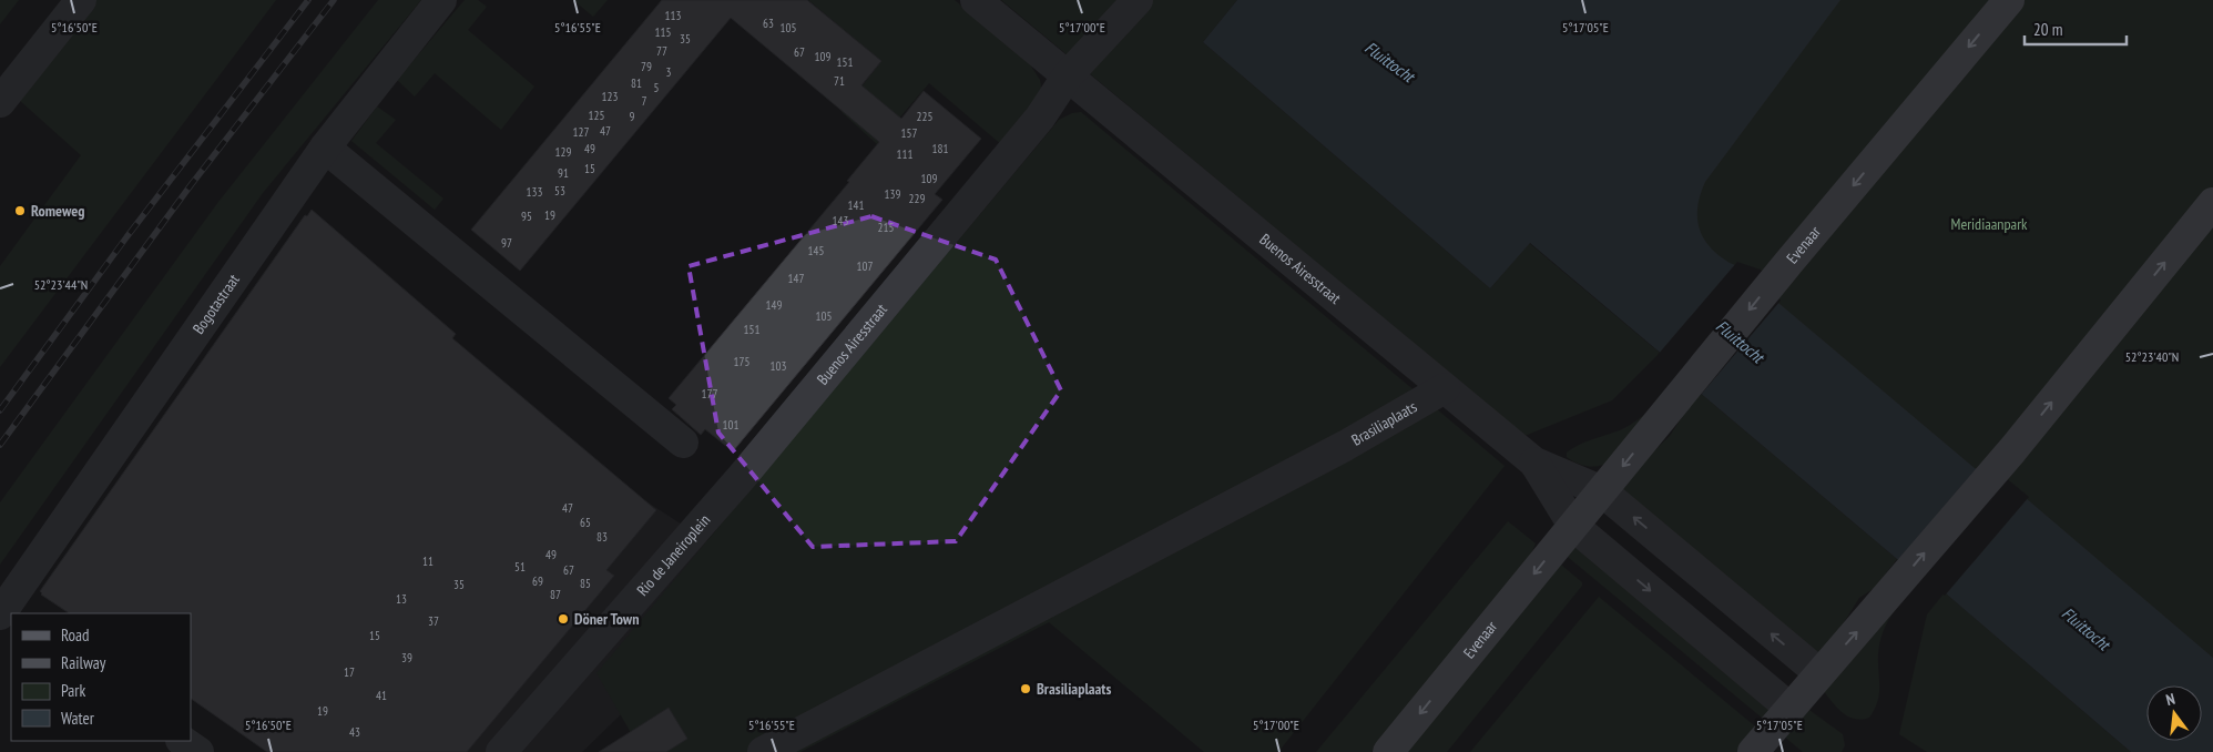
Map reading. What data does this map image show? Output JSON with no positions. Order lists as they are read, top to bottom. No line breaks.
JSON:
{"streets":{"main road":["Evenaar"],"street":["Buenos Airesstraat","Bogotastraat","Brasiliaplaats","Rio de Janeiroplein"]},"crossings":[["Evenaar","Buenos Airesstraat"],["Buenos Airesstraat","Brasiliaplaats"],["Buenos Airesstraat","Rio de Janeiroplein"]],"one_way":["Evenaar"],"water":["Fluittocht"],"parks":["Meridiaanpark"],"places":["Romeweg","Döner Town","Brasiliaplaats"],"house_numbers":["113","63","105","115","35","77","67","109","151","79","3","71","81","5","123","7","125","9","225","47","127","157","49","181","129","111","15","91","109","53","133","139","229","141","19","95","143","215","97","145","107","147","149","105","151","175","103","177","101","47","65","83","49","11","51","67","69","85","35","87","13","37","15","39","17","41","19","43"],"legend":["Road","Railway","Park","Water"],"scale_bar":"20 m","north":"top","coordinates":["5°16'50\"E","5°16'55\"E","5°17'00\"E","5°17'05\"E","52°23'44\"N","52°23'40\"N"]}
